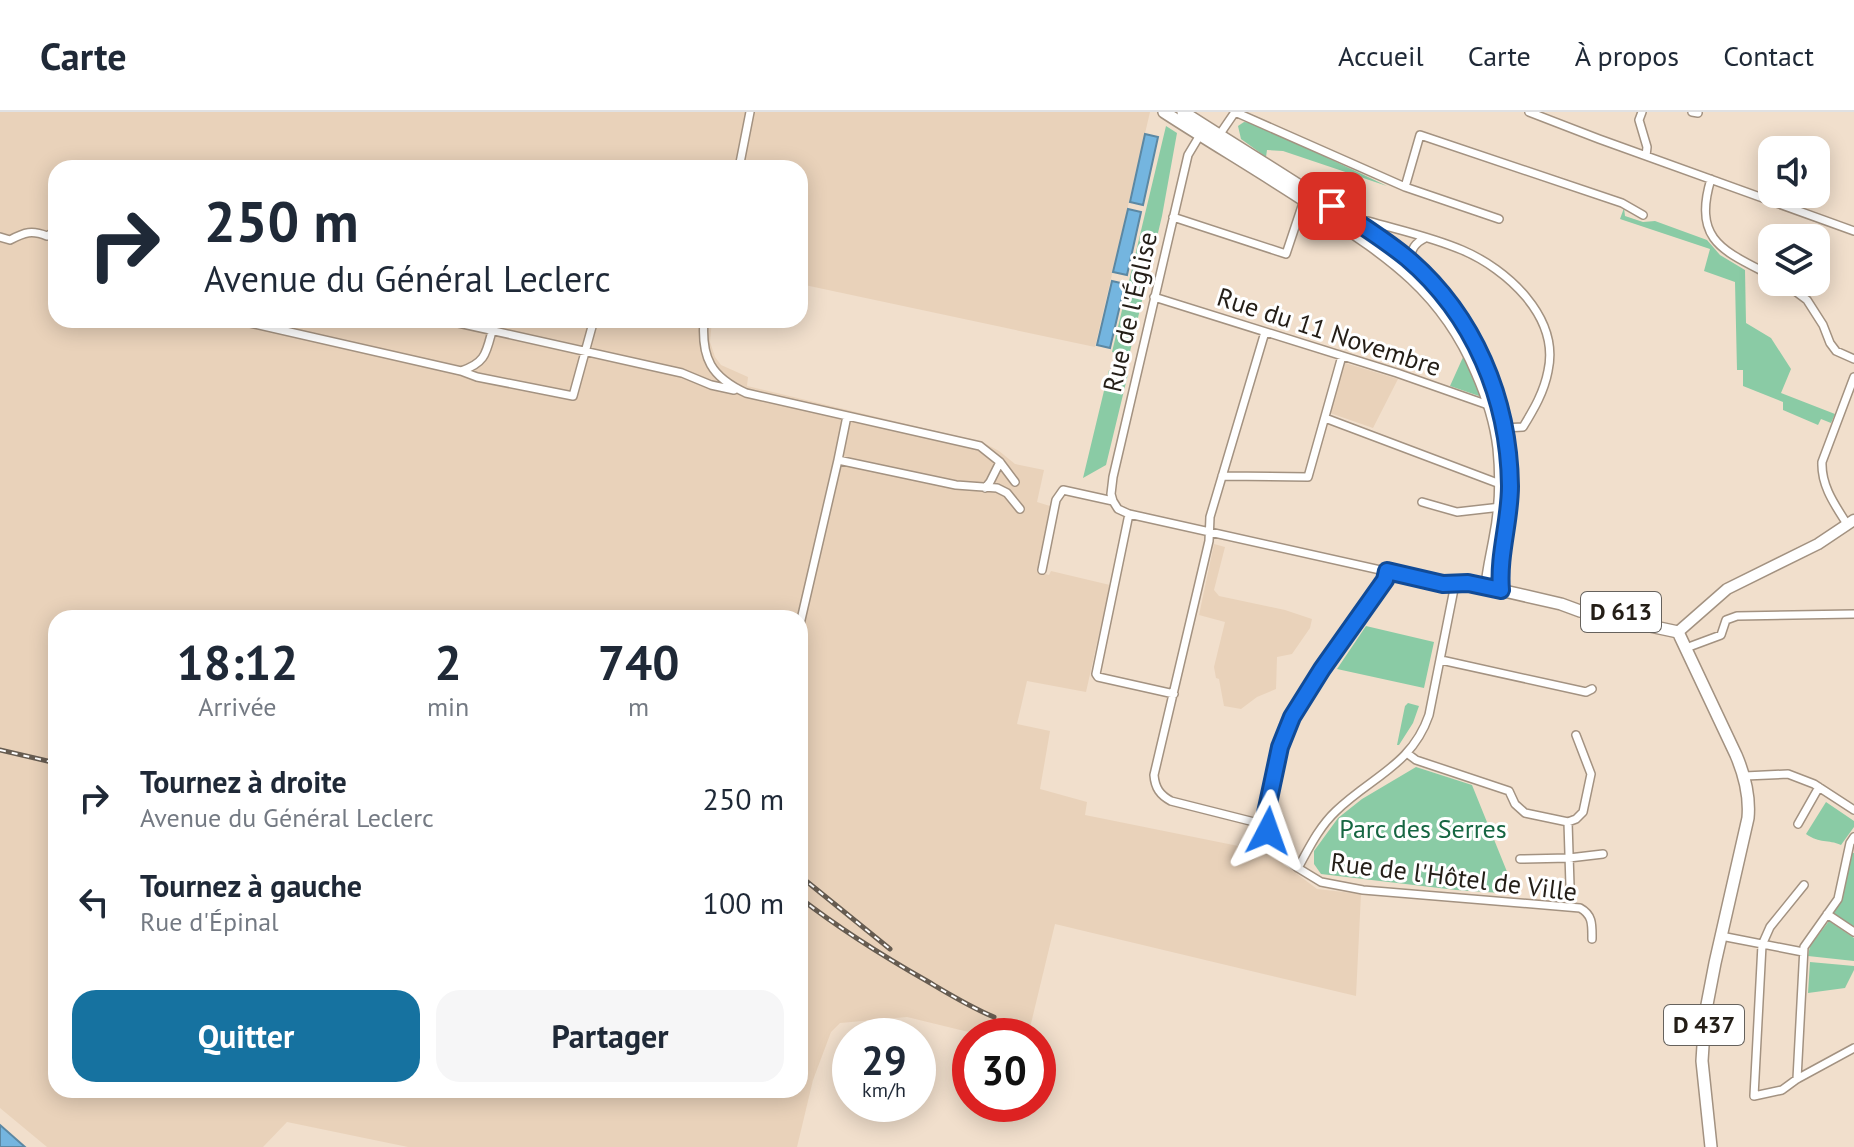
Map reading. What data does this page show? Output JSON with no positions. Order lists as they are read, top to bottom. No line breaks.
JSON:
{"streets":{"main road":["D 613","D 437"],"street":["Rue de l'Église","Rue du 11 Novembre","Rue de l'Hôtel de Ville"]},"crossings":[["Rue de l'Église","Rue du 11 Novembre"],["D 613","D 437"]],"parks":["Parc des Serres"],"page":{"header":"Carte","nav":["Accueil","Carte","À propos","Contact"],"turn":["250 m","Avenue du Général Leclerc"],"eta":["18:12","Arrivée","2","min","740","m"],"list":[{"name":"Tournez à droite","note":"Avenue du Général Leclerc","value":"250 m"},{"name":"Tournez à gauche","note":"Rue d'Épinal","value":"100 m"}],"buttons":["Quitter","Partager"],"speed":"29 km/h","limit":"30"}}
